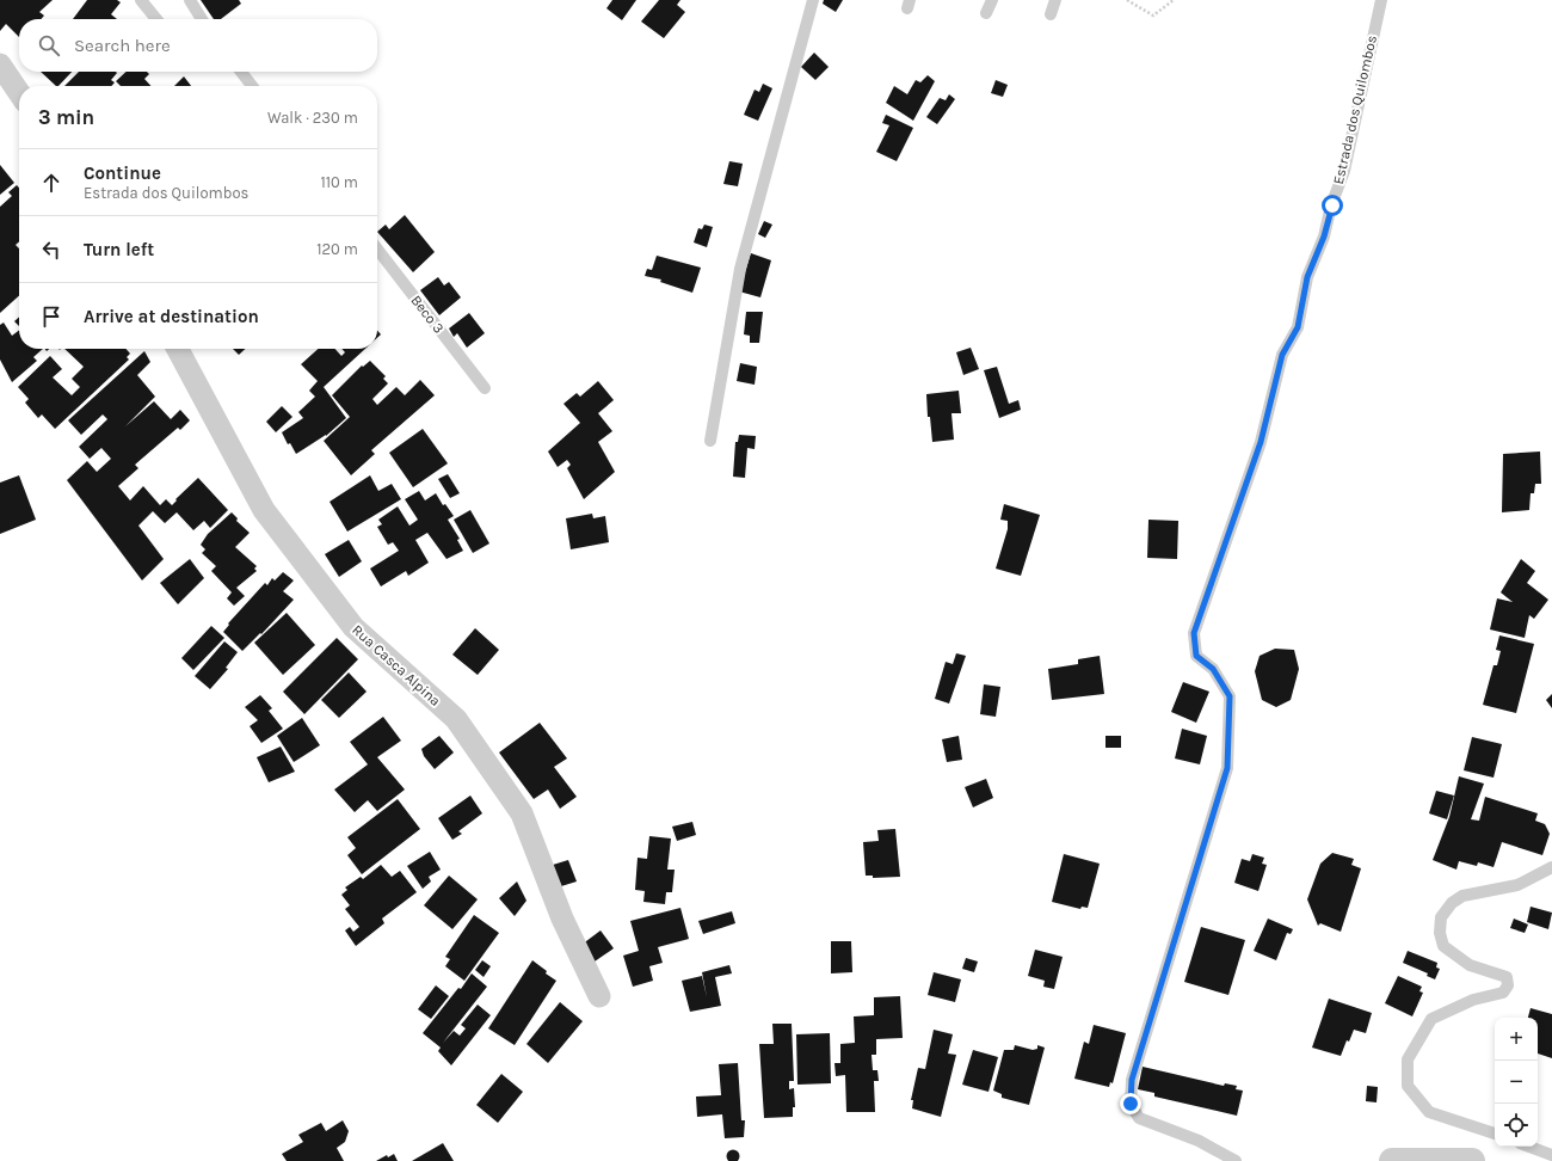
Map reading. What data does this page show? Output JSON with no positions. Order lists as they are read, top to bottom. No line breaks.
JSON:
{"streets":{"street":["Rua Casca Alpina"],"lane":["Estrada dos Quilombos","Beco 3"]},"page":{"search":"Search here","heading":["3 min","Walk · 230 m"],"list":[["Continue","Estrada dos Quilombos","110 m"],["Turn left","120 m"],"Arrive at destination"],"map_buttons":["+","−"]}}
